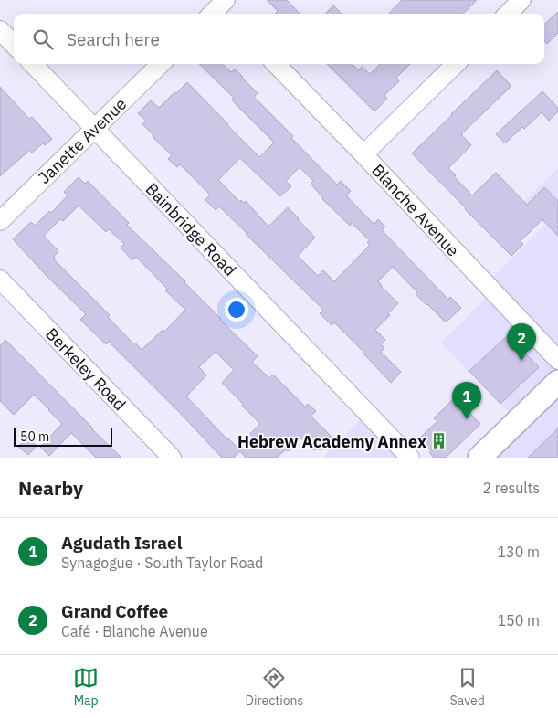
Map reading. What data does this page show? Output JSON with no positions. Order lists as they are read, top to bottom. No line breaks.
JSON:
{"streets":{"street":["Janette Avenue","Blanche Avenue","Bainbridge Road","Berkeley Road"]},"crossings":[["Janette Avenue","Bainbridge Road"]],"places":{"building":["Hebrew Academy Annex"]},"scale_bar":"50 m","page":{"search":"Search here","pins":["2","1"],"scale":"50 m","heading":["Nearby","2 results"],"list":[{"mark":"1","name":"Agudath Israel","note":"Synagogue · South Taylor Road","value":"130 m"},{"mark":"2","name":"Grand Coffee","note":"Café · Blanche Avenue","value":"150 m"}],"nav":["Map","Directions","Saved"]}}
